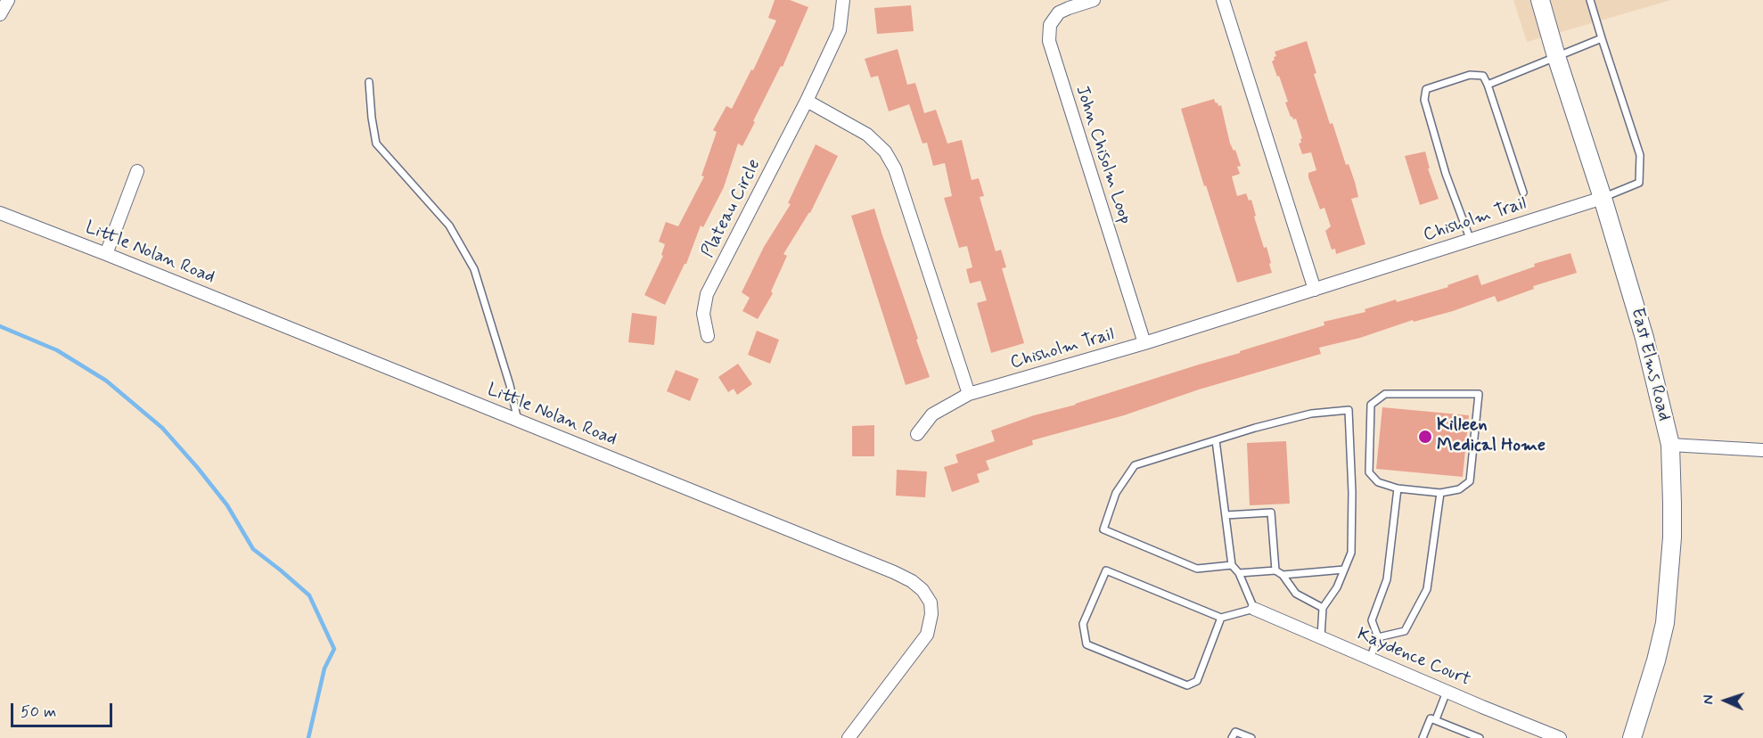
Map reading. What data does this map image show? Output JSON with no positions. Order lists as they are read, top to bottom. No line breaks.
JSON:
{"streets":{"main road":["East Elms Road"],"street":["John Chisolm Loop","Plateau Circle","Chisholm Trail","Little Nolan Road","Kaydence Court"]},"crossings":[["John Chisolm Loop","Chisholm Trail"],["Chisholm Trail","East Elms Road"]],"places":["Killeen Medical Home"],"scale_bar":"50 m","north":"left"}
